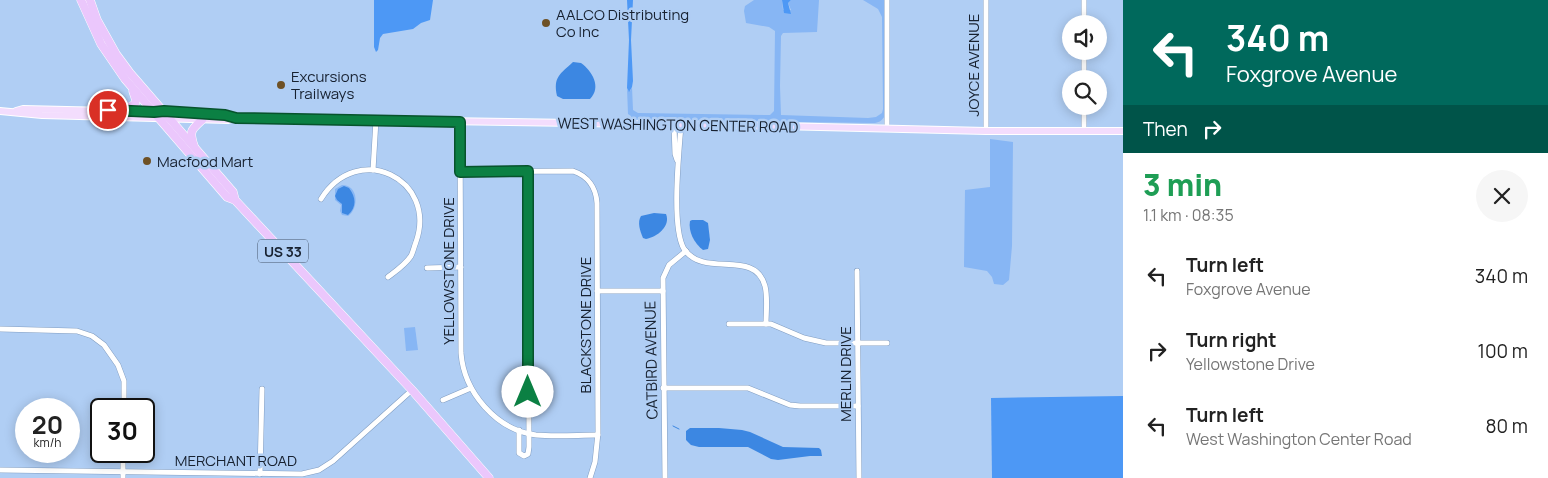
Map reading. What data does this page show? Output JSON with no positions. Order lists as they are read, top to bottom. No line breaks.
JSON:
{"streets":{"highway":["US 33"],"main road":["WEST WASHINGTON CENTER ROAD"],"street":["JOYCE AVENUE","YELLOWSTONE DRIVE","BLACKSTONE DRIVE","CATBIRD AVENUE","MERLIN DRIVE","MERCHANT ROAD"]},"crossings":[["JOYCE AVENUE","WEST WASHINGTON CENTER ROAD"],["WEST WASHINGTON CENTER ROAD","US 33"],["WEST WASHINGTON CENTER ROAD","YELLOWSTONE DRIVE"],["US 33","MERCHANT ROAD"],["YELLOWSTONE DRIVE","BLACKSTONE DRIVE"]],"places":["AALCO Distributing Co Inc","Excursions Trailways","Macfood Mart"],"page":{"turn":["340 m","Foxgrove Avenue"],"then":"Then","heading":["3 min","1.1 km · 08:35"],"list":[{"name":"Turn left","note":"Foxgrove Avenue","value":"340 m"},{"name":"Turn right","note":"Yellowstone Drive","value":"100 m"},{"name":"Turn left","note":"West Washington Center Road","value":"80 m"}],"speed":"20 km/h","limit":"30"}}
